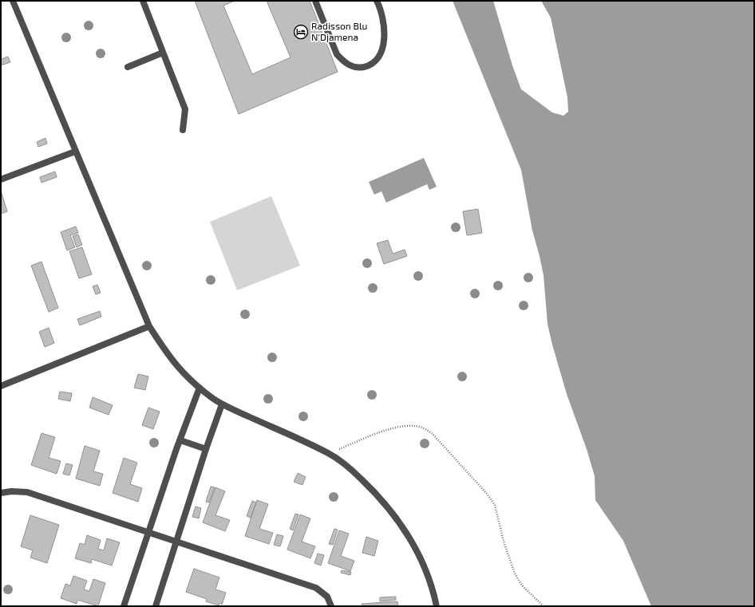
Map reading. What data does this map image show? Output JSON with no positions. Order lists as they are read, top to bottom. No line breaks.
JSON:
{"places":{"hotel":["Radisson Blu N'Djamena"]}}
